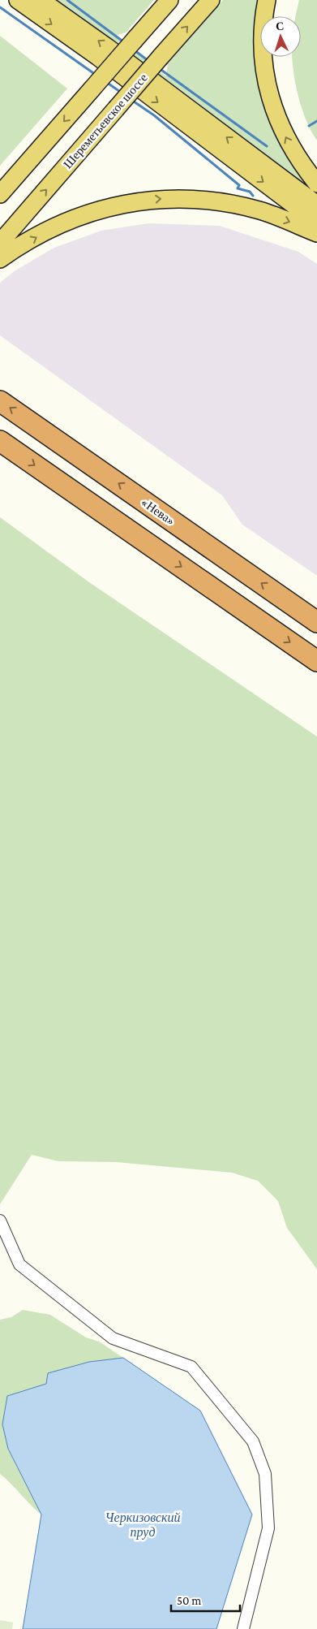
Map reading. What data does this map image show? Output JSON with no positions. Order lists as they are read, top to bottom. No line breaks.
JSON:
{"streets":{"highway":["«Нева»"],"main road":["Шереметьевское шоссе"]},"water":["Черкизовский пруд"],"scale_bar":"50 m","north":"top"}
